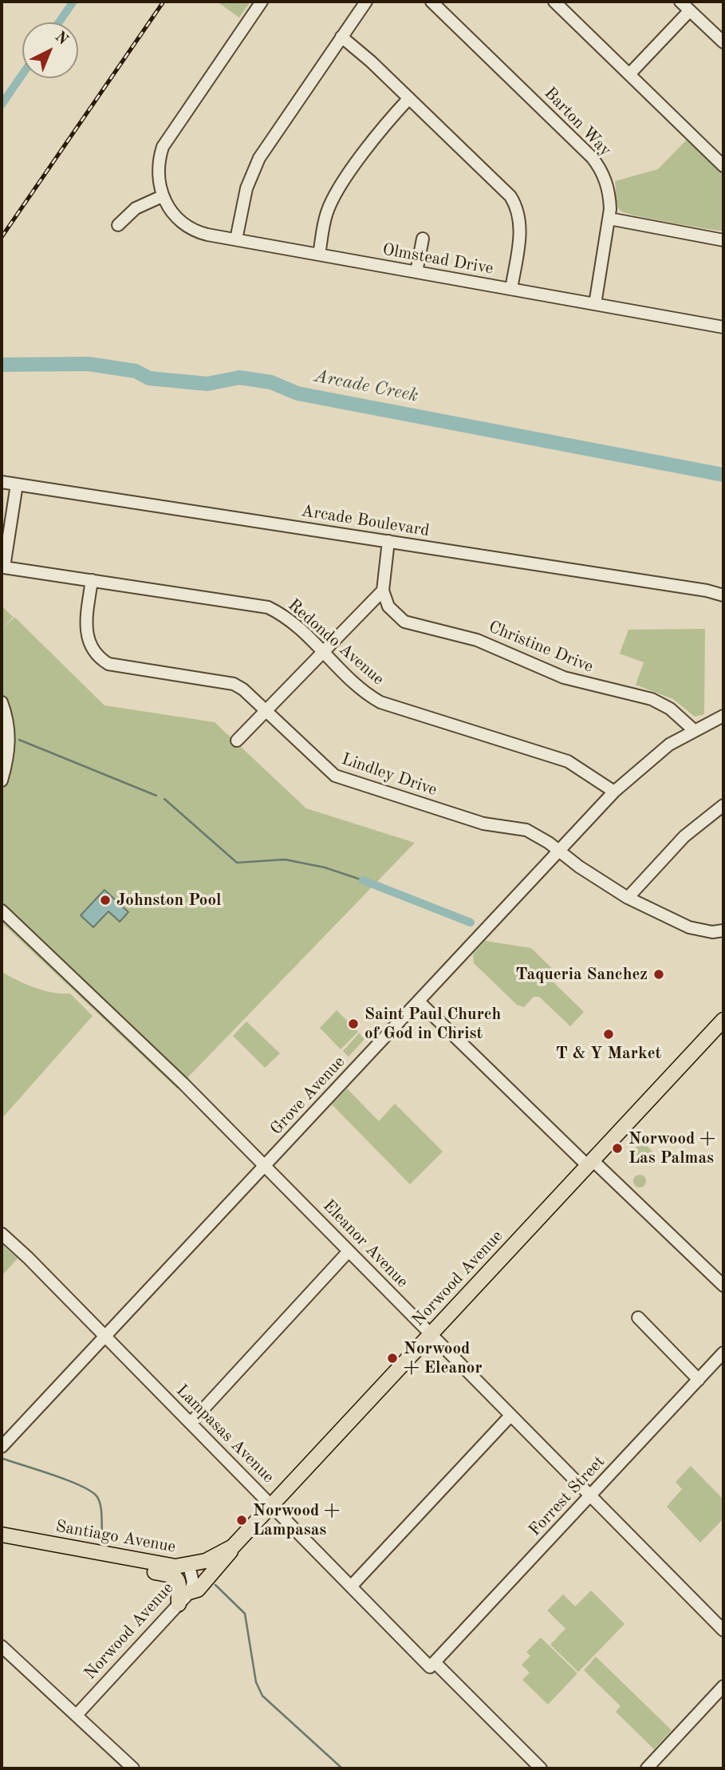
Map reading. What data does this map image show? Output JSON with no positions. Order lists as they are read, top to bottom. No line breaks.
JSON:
{"streets":{"main road":["Norwood Avenue","Santiago Avenue"],"street":["Barton Way","Olmstead Drive","Arcade Boulevard","Redondo Avenue","Christine Drive","Lindley Drive","Grove Avenue","Eleanor Avenue","Lampasas Avenue","Forrest Street"]},"crossings":[["Barton Way","Olmstead Drive"],["Redondo Avenue","Lindley Drive"],["Redondo Avenue","Grove Avenue"],["Christine Drive","Grove Avenue"],["Lindley Drive","Grove Avenue"],["Grove Avenue","Eleanor Avenue"],["Grove Avenue","Lampasas Avenue"],["Eleanor Avenue","Norwood Avenue"],["Eleanor Avenue","Forrest Street"],["Norwood Avenue","Lampasas Avenue"],["Norwood Avenue","Santiago Avenue"],["Lampasas Avenue","Forrest Street"]],"water":["Arcade Creek"],"places":["Johnston Pool","Taqueria Sanchez","Saint Paul Church of God in Christ","T & Y Market","Norwood + Las Palmas","Norwood + Eleanor","Norwood + Lampasas"],"north":"top right"}
